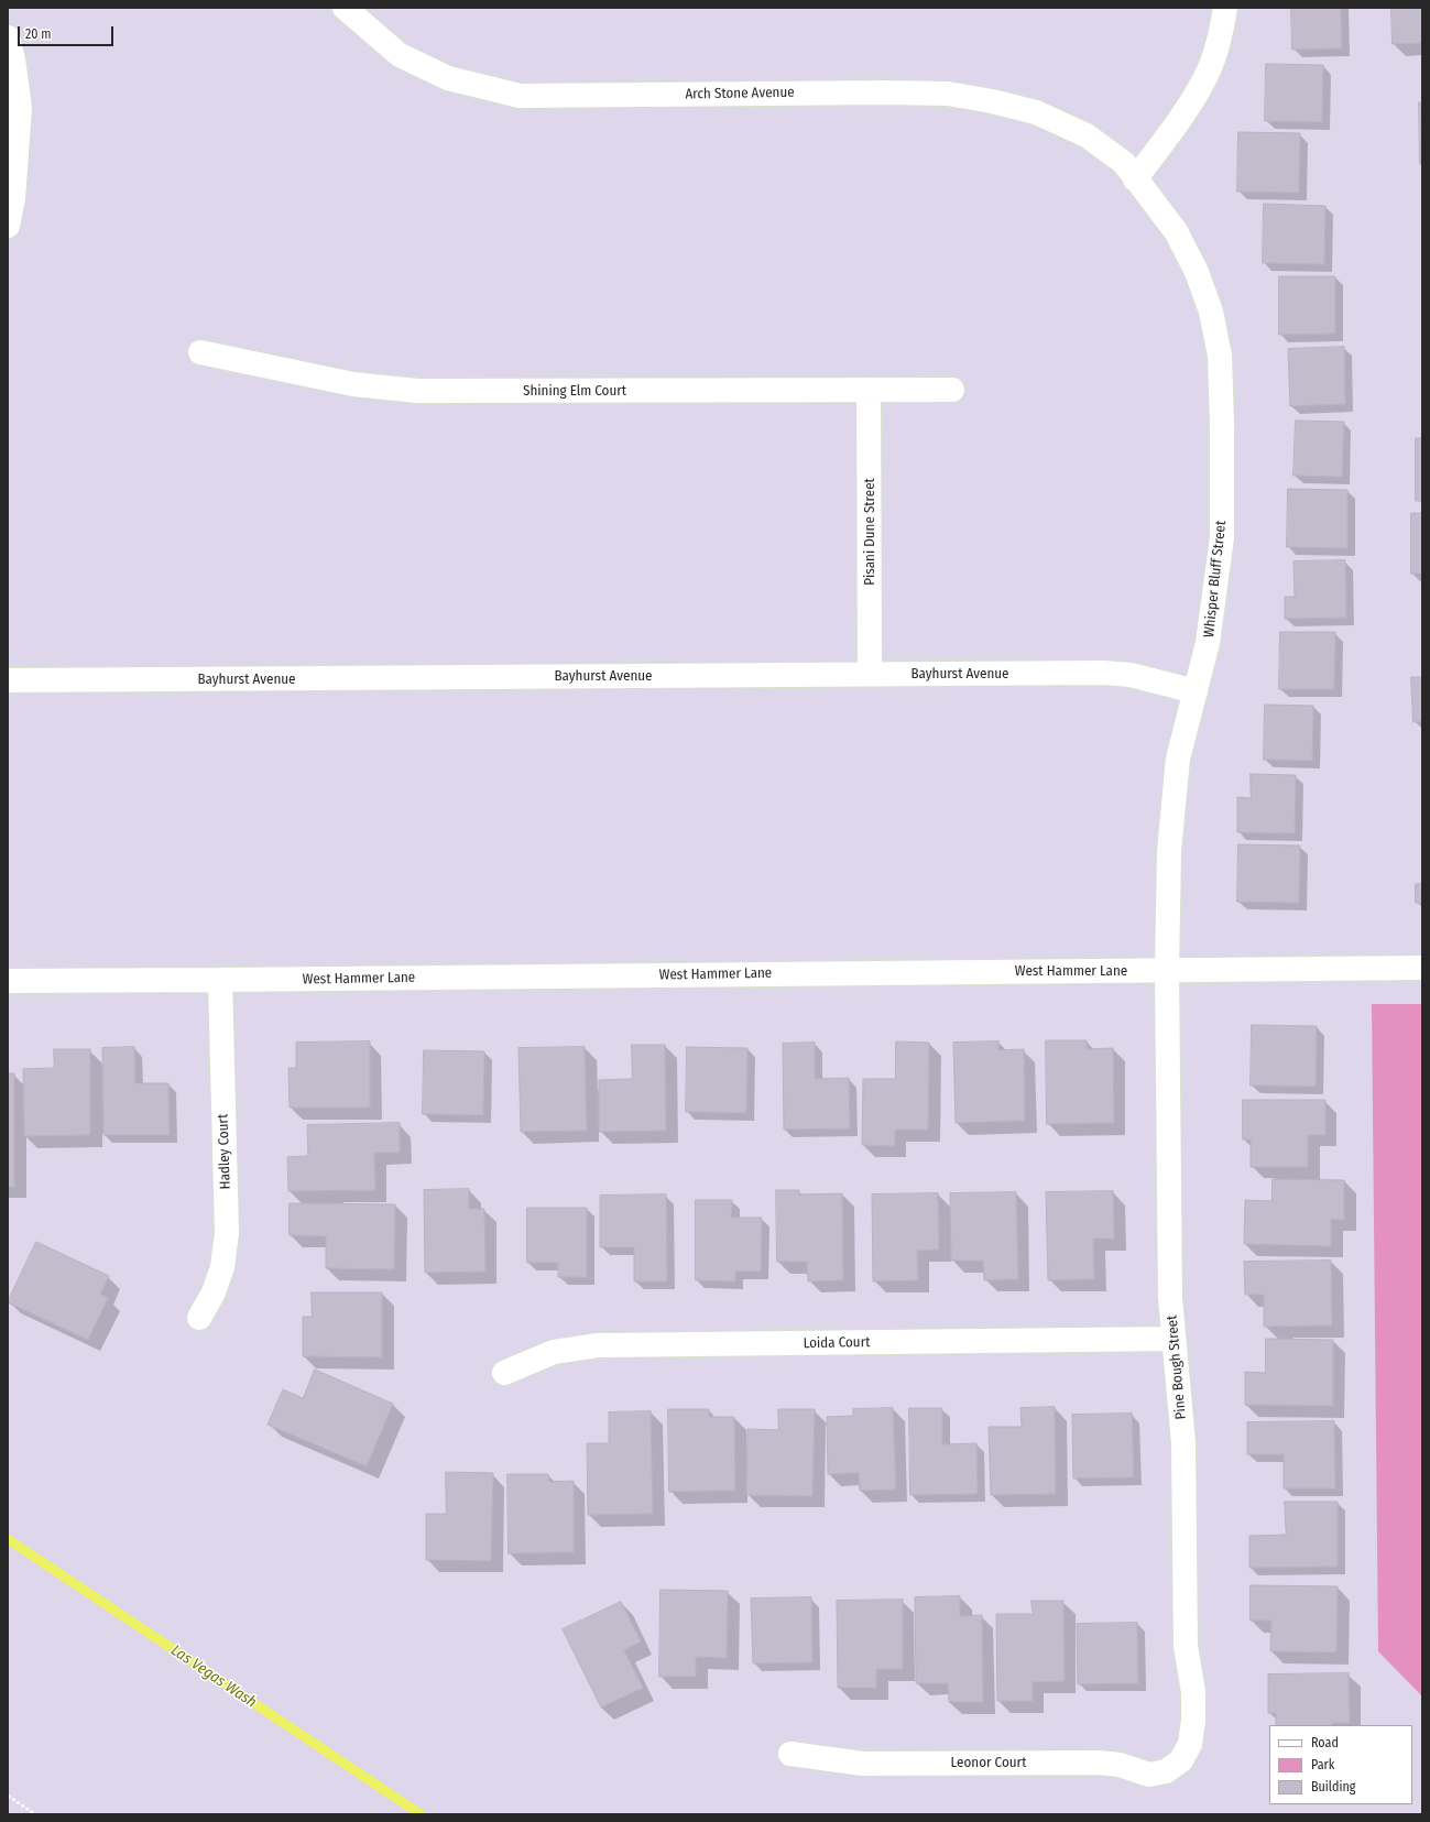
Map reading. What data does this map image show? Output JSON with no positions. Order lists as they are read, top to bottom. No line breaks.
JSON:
{"streets":{"street":["Arch Stone Avenue","Shining Elm Court","Pisani Dune Street","Whisper Bluff Street","Bayhurst Avenue","West Hammer Lane","Hadley Court","Loida Court","Pine Bough Street","Leonor Court"]},"crossings":[["Arch Stone Avenue","Whisper Bluff Street"],["Shining Elm Court","Pisani Dune Street"],["Pisani Dune Street","Bayhurst Avenue"],["Whisper Bluff Street","Bayhurst Avenue"],["Whisper Bluff Street","West Hammer Lane"],["Whisper Bluff Street","Pine Bough Street"],["West Hammer Lane","Hadley Court"],["West Hammer Lane","Pine Bough Street"],["Loida Court","Pine Bough Street"],["Pine Bough Street","Leonor Court"]],"water":["Las Vegas Wash"],"legend":["Road","Park","Building"],"scale_bar":"20 m"}
